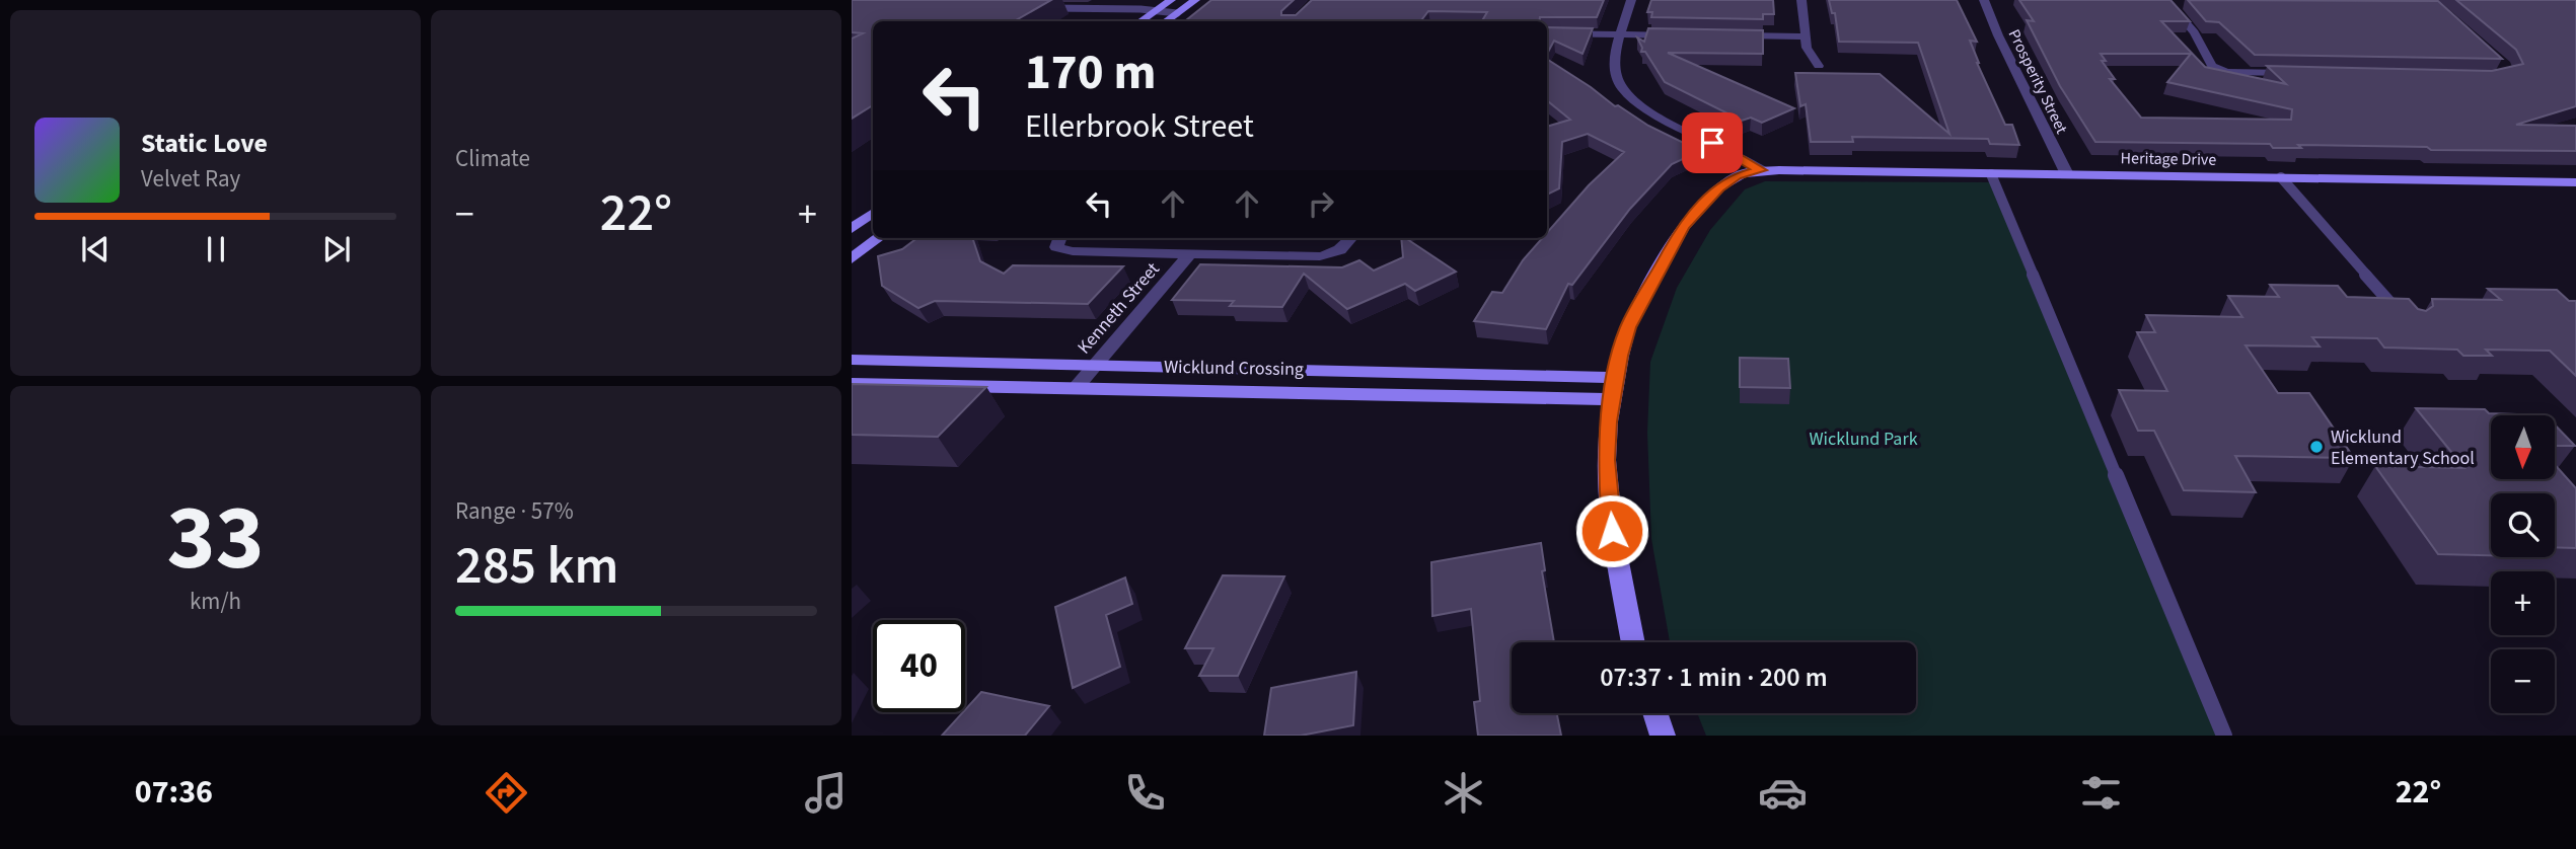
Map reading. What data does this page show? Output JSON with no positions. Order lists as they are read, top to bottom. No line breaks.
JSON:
{"streets":{"street":["Prosperity Street","Heritage Drive","Kenneth Street","Wicklund Crossing"]},"crossings":[["Prosperity Street","Heritage Drive"],["Kenneth Street","Wicklund Crossing"]],"parks":["Wicklund Park"],"places":["Wicklund Elementary School"],"north":"bottom","page":{"tile":["Climate",["33","km/h"],["Range · 57%","285 km"]],"turn":["170 m","Ellerbrook Street"],"song":["Static Love","Velvet Ray"],"heat":["−","22°","+"],"map_buttons":["+","−"],"limit":"40","trip":"07:37 · 1 min · 200 m","tabs":["07:36","22°"]}}
